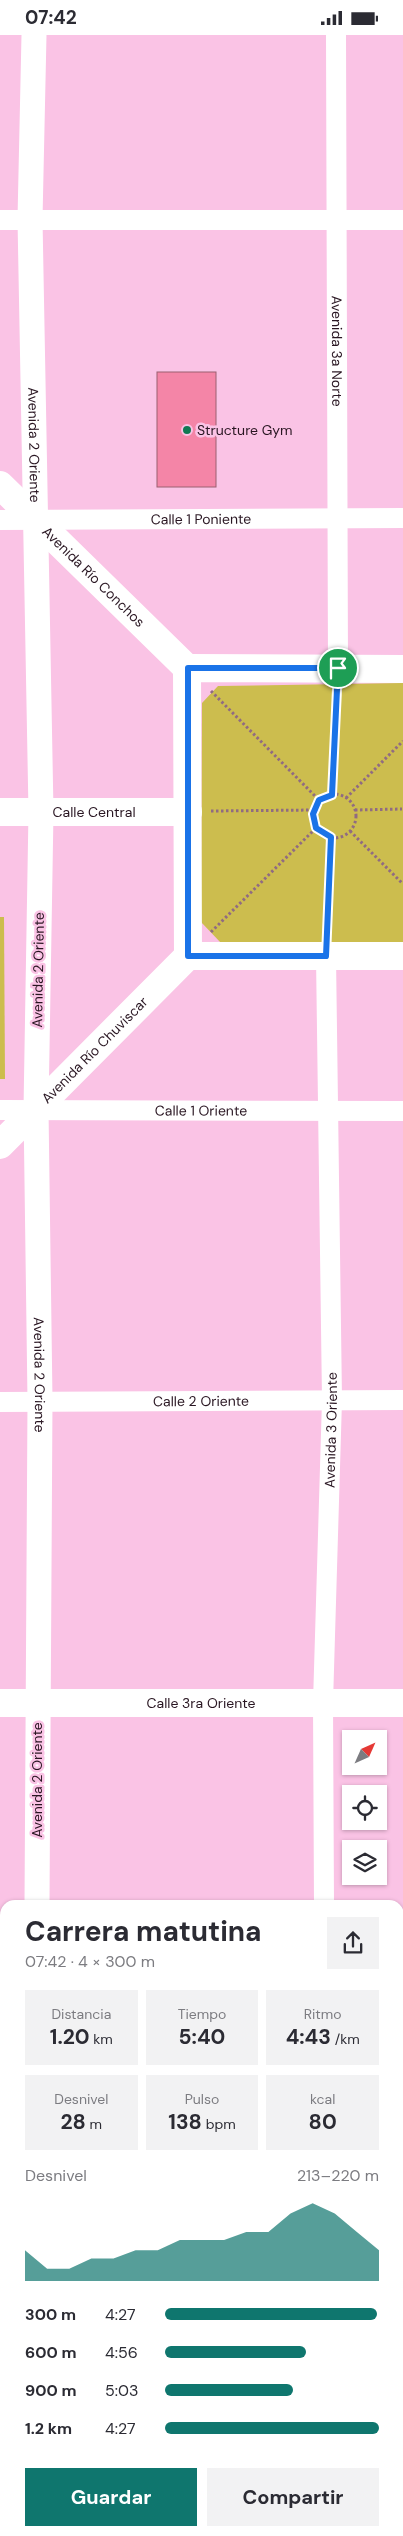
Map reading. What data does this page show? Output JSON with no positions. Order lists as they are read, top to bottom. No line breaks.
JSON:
{"streets":{"main road":["Avenida Río Conchos","Calle Central","Avenida Río Chuviscar","Calle 3ra Oriente"],"street":["Avenida 3a Norte","Avenida 2 Oriente","Calle 1 Poniente","Calle 1 Oriente","Calle 2 Oriente","Avenida 3 Oriente"]},"crossings":[["Avenida 3a Norte","Calle 1 Poniente"],["Avenida 2 Oriente","Calle 1 Poniente"],["Avenida 2 Oriente","Avenida Río Conchos"],["Avenida 2 Oriente","Calle Central"],["Avenida 2 Oriente","Avenida Río Chuviscar"],["Avenida 2 Oriente","Calle 1 Oriente"],["Avenida 2 Oriente","Calle 2 Oriente"],["Avenida 2 Oriente","Calle 3ra Oriente"],["Calle 1 Poniente","Avenida Río Conchos"],["Avenida Río Chuviscar","Calle 1 Oriente"],["Calle 1 Oriente","Avenida 3 Oriente"],["Calle 2 Oriente","Avenida 3 Oriente"],["Avenida 3 Oriente","Calle 3ra Oriente"]],"places":["Structure Gym"],"north":"top right","page":{"status":"07:42","heading":["Carrera matutina","07:42 · 4 × 300 m"],"stats":[["Distancia","1.20 km"],["Tiempo","5:40"],["Ritmo","4:43 /km"],["Desnivel","28 m"],["Pulso","138 bpm"],["kcal","80"]],"chart":["Desnivel","213–220 m"],"list":[{"name":"300 m","note":"4:27"},{"name":"600 m","note":"4:56"},{"name":"900 m","note":"5:03"},{"name":"1.2 km","note":"4:27"}],"buttons":["Guardar","Compartir"]}}
